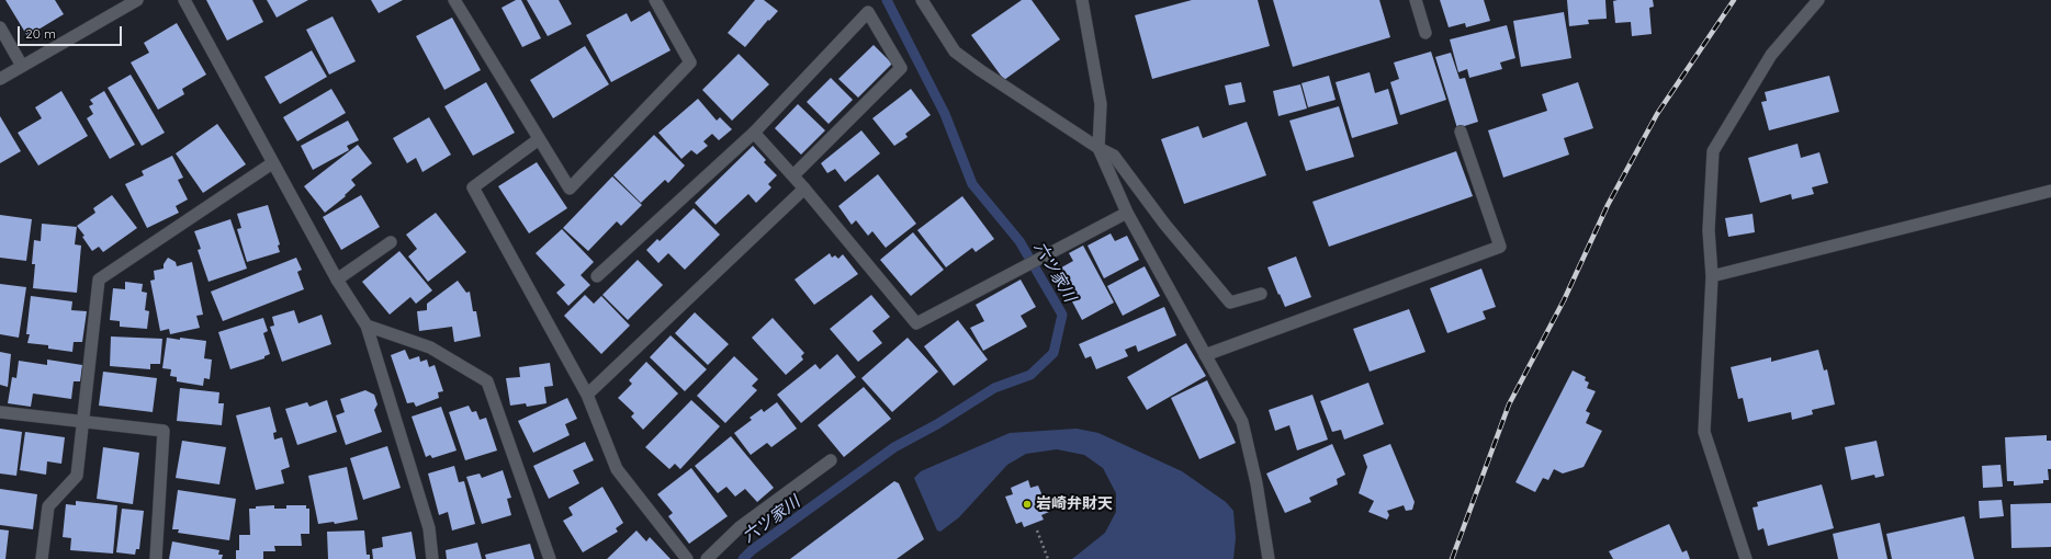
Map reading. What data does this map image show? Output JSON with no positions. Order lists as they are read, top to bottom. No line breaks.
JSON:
{"water":["六ツ家川"],"places":["岩崎弁財天"],"scale_bar":"20 m"}
